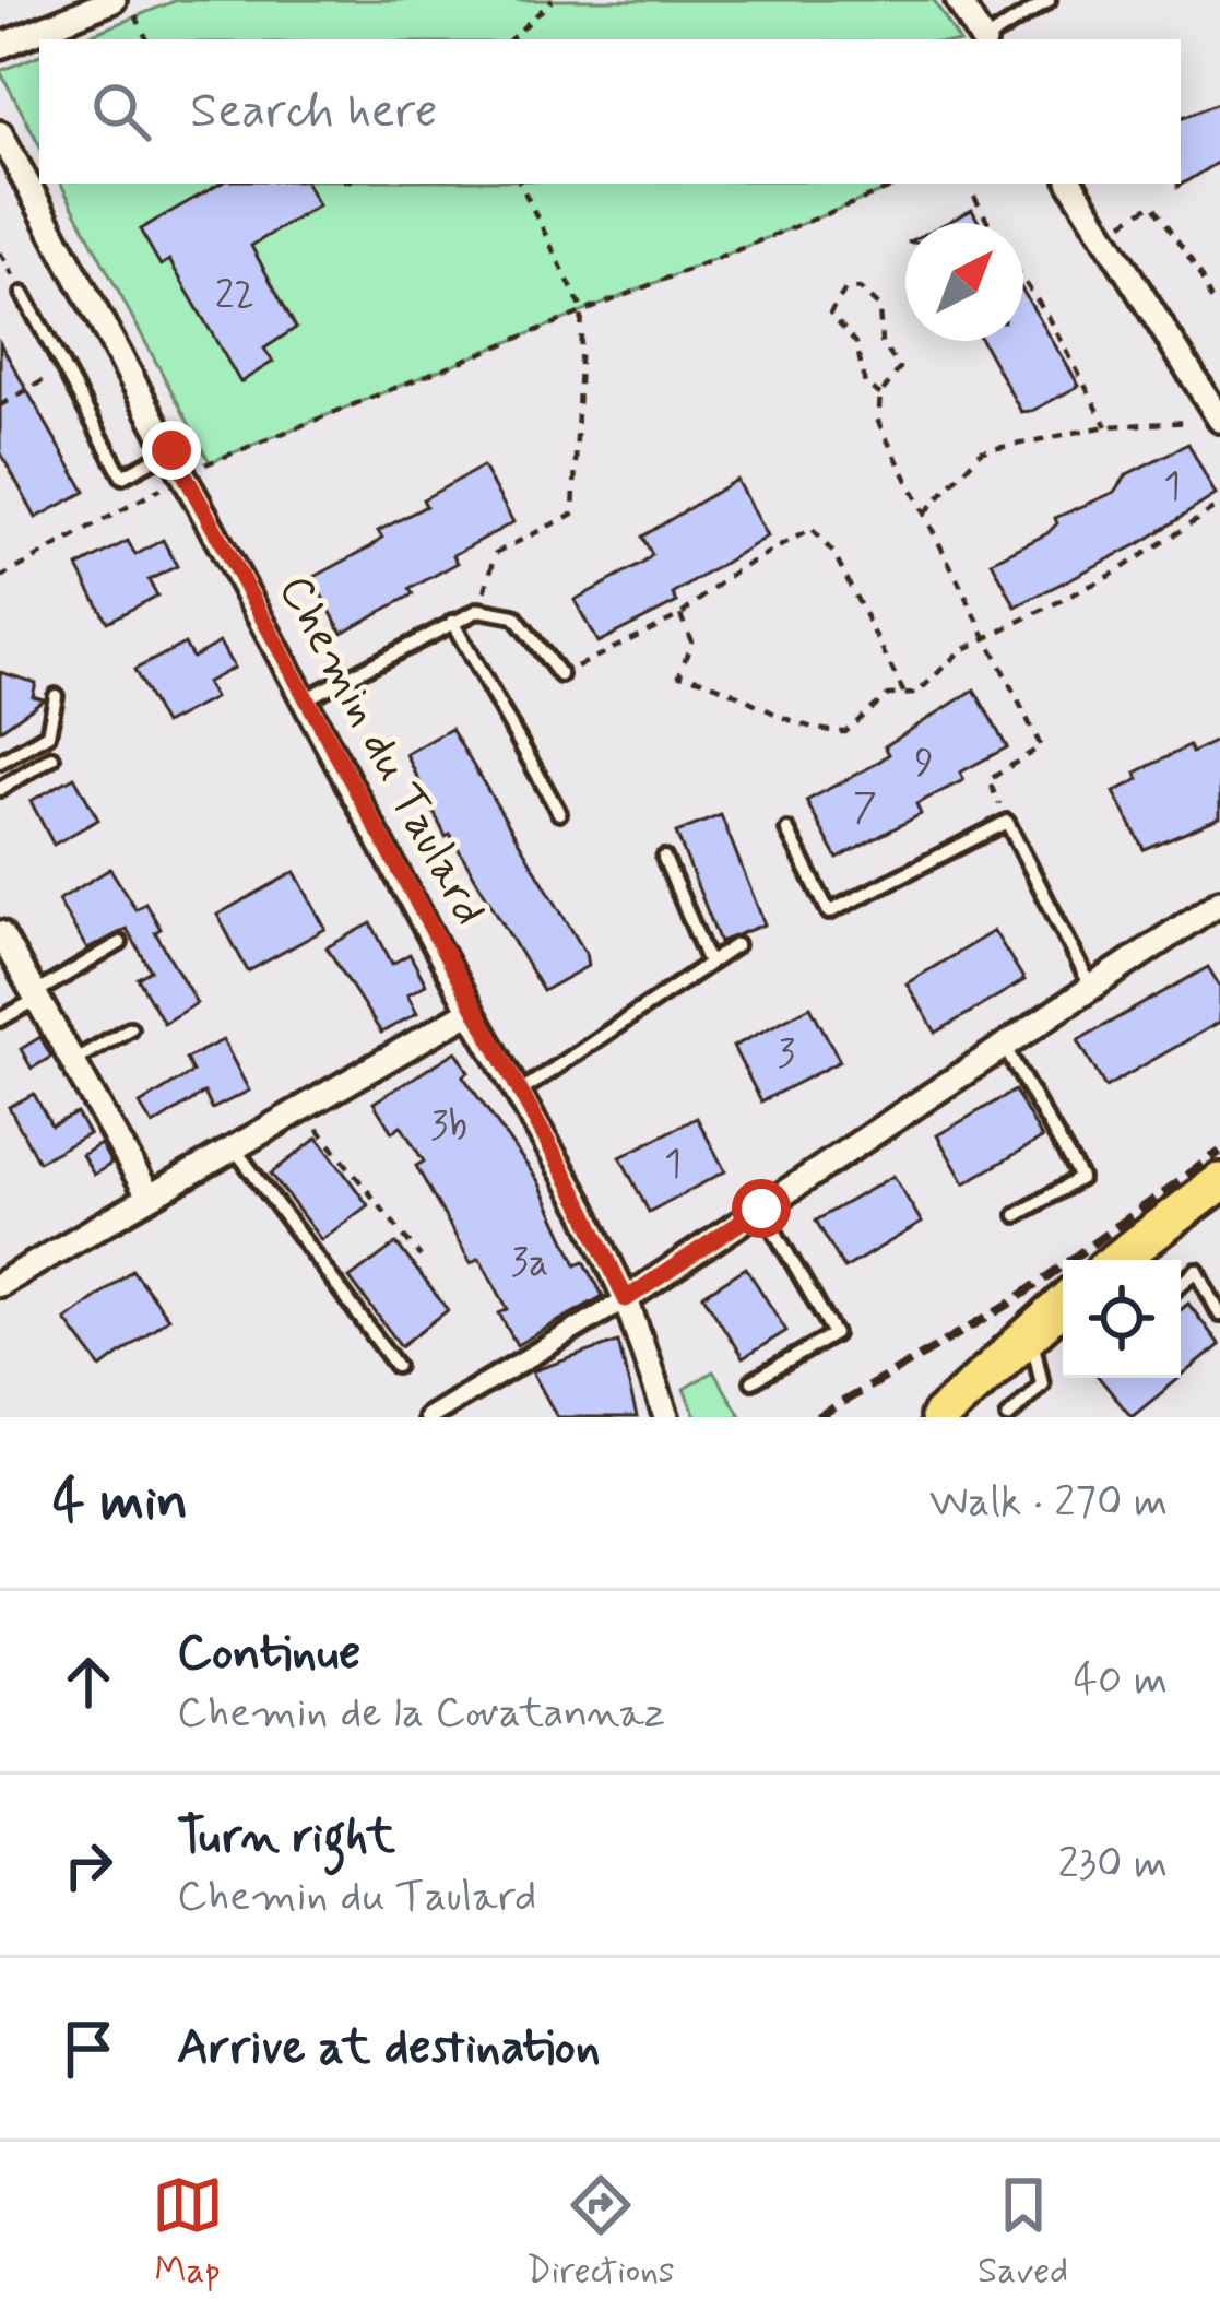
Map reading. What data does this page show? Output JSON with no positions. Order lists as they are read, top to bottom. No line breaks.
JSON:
{"streets":{"street":["Chemin du Taulard"]},"house_numbers":["22","1","9","7","3","3b","1","3a"],"north":"top right","page":{"search":"Search here","heading":["4 min","Walk · 270 m"],"list":[["Continue","Chemin de la Covatannaz","40 m"],["Turn right","Chemin du Taulard","230 m"],"Arrive at destination"],"nav":["Map","Directions","Saved"]}}
